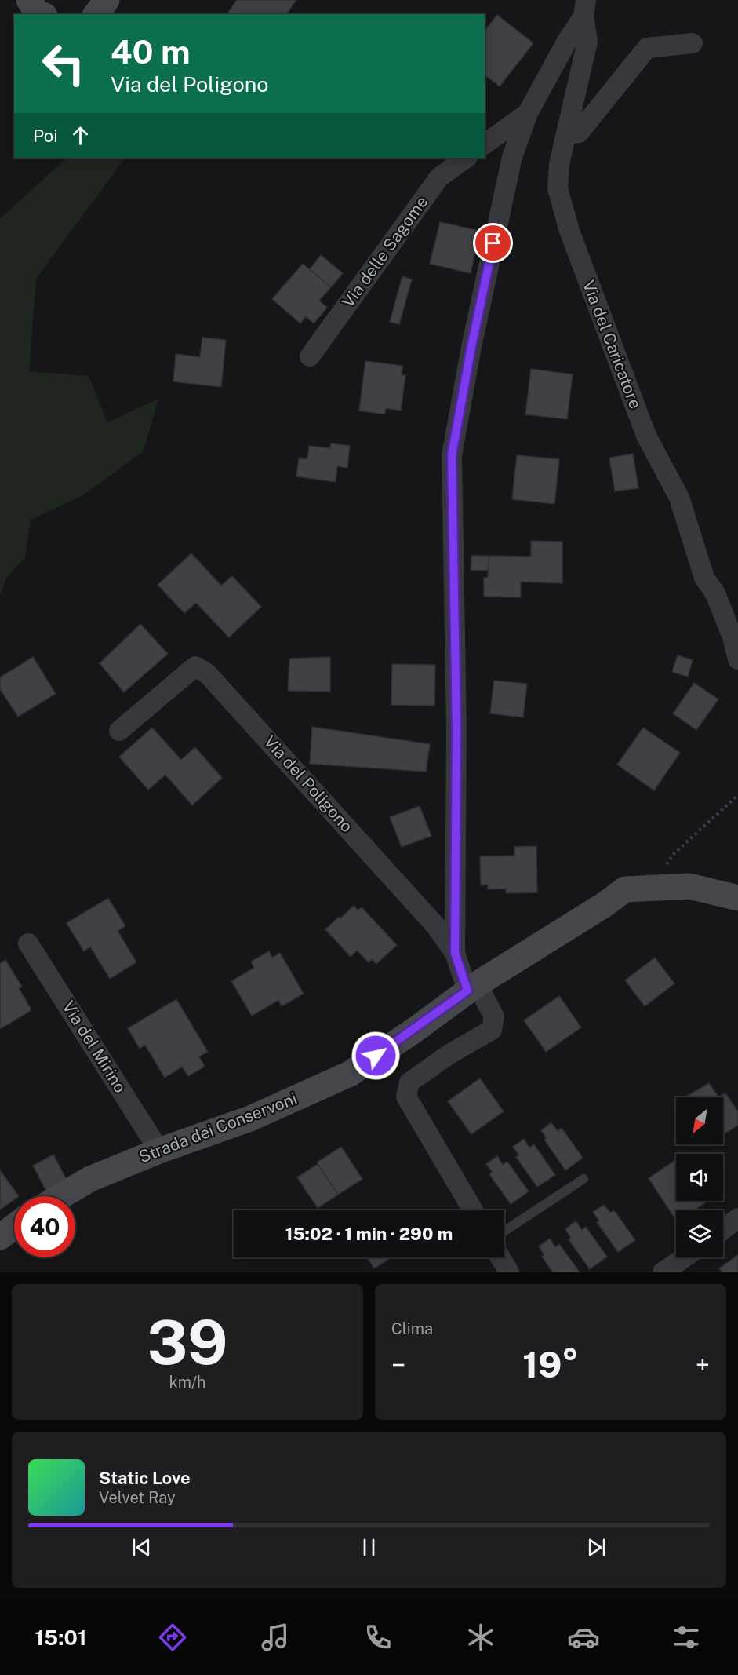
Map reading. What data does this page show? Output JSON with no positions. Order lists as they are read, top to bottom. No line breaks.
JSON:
{"streets":{"street":["Via delle Sagome","Via del Caricatore","Via del Poligono","Via del Mirino","Strada dei Conservoni"]},"crossings":[["Via del Poligono","Strada dei Conservoni"],["Via del Mirino","Strada dei Conservoni"]],"north":"bottom left","page":{"turn":["40 m","Via del Poligono"],"then":"Poi","limit":"40","trip":"15:02 · 1 min · 290 m","tile":[["39","km/h"],"Clima"],"heat":["−","19°","+"],"song":["Static Love","Velvet Ray"],"tabs":"15:01"}}
